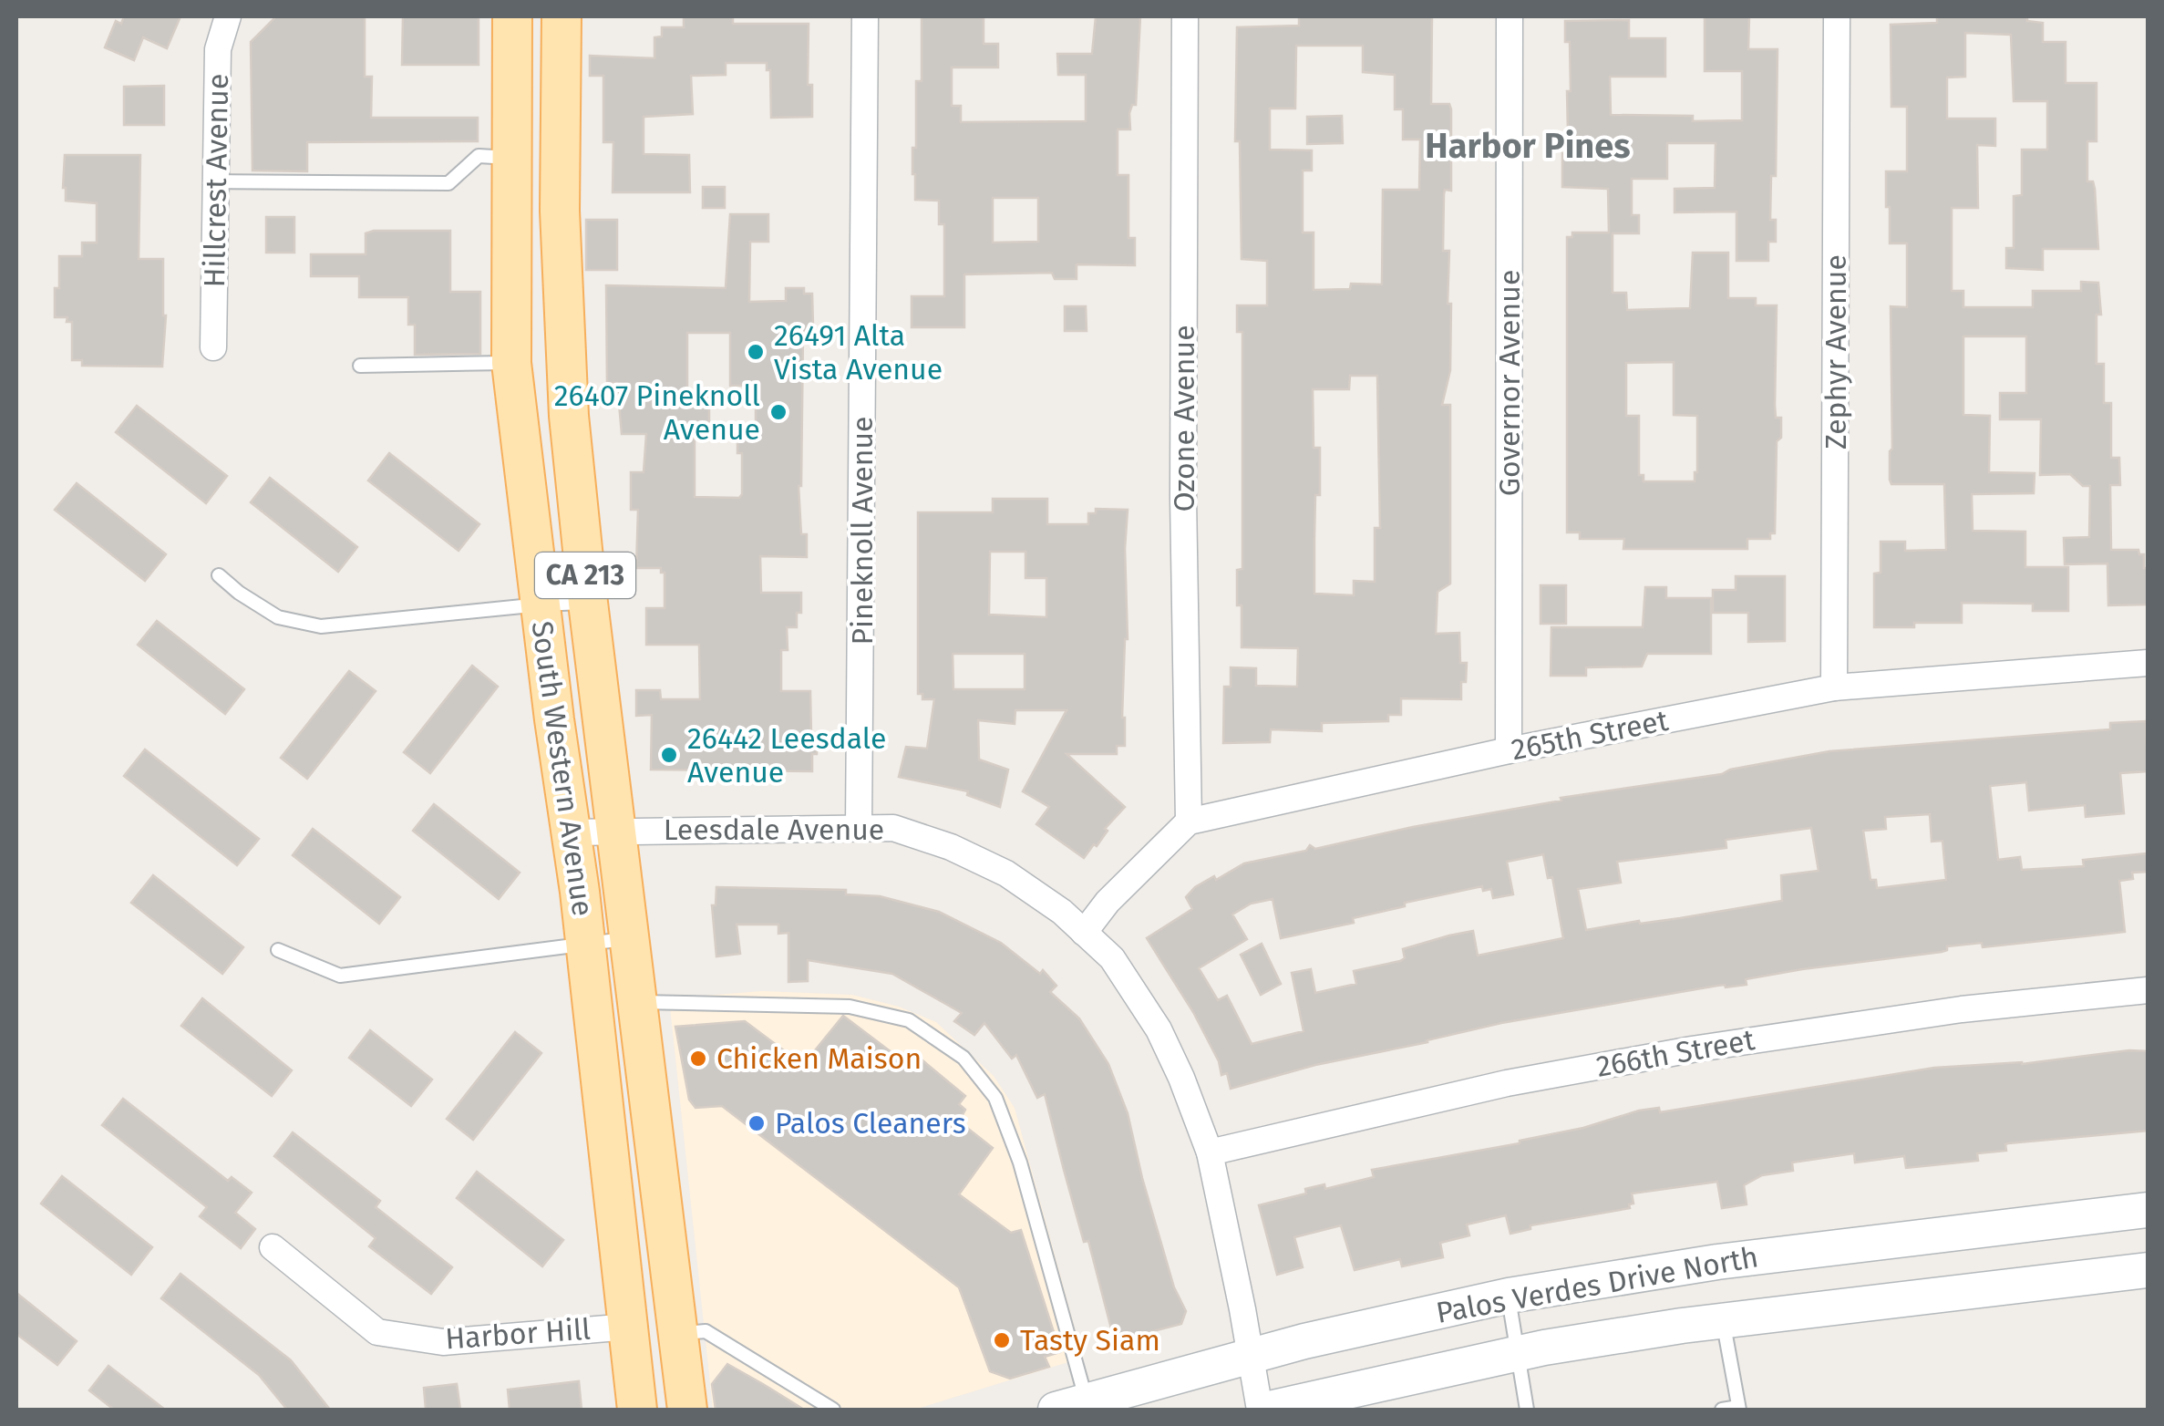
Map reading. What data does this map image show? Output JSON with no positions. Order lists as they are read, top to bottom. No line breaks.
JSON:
{"streets":{"main road":["CA 213","South Western Avenue","Palos Verdes Drive North"],"street":["Hillcrest Avenue","Zephyr Avenue","Governor Avenue","Ozone Avenue","Pineknoll Avenue","265th Street","Leesdale Avenue","266th Street","Harbor Hill"]},"crossings":[["Zephyr Avenue","265th Street"],["Governor Avenue","265th Street"],["Ozone Avenue","265th Street"],["Pineknoll Avenue","Leesdale Avenue"],["South Western Avenue","Leesdale Avenue"],["South Western Avenue","Harbor Hill"],["Leesdale Avenue","266th Street"],["Leesdale Avenue","Palos Verdes Drive North"]],"districts":["Harbor Pines"],"places":["26491 Alta Vista Avenue","26407 Pineknoll Avenue","26442 Leesdale Avenue","Chicken Maison","Palos Cleaners","Tasty Siam"]}
